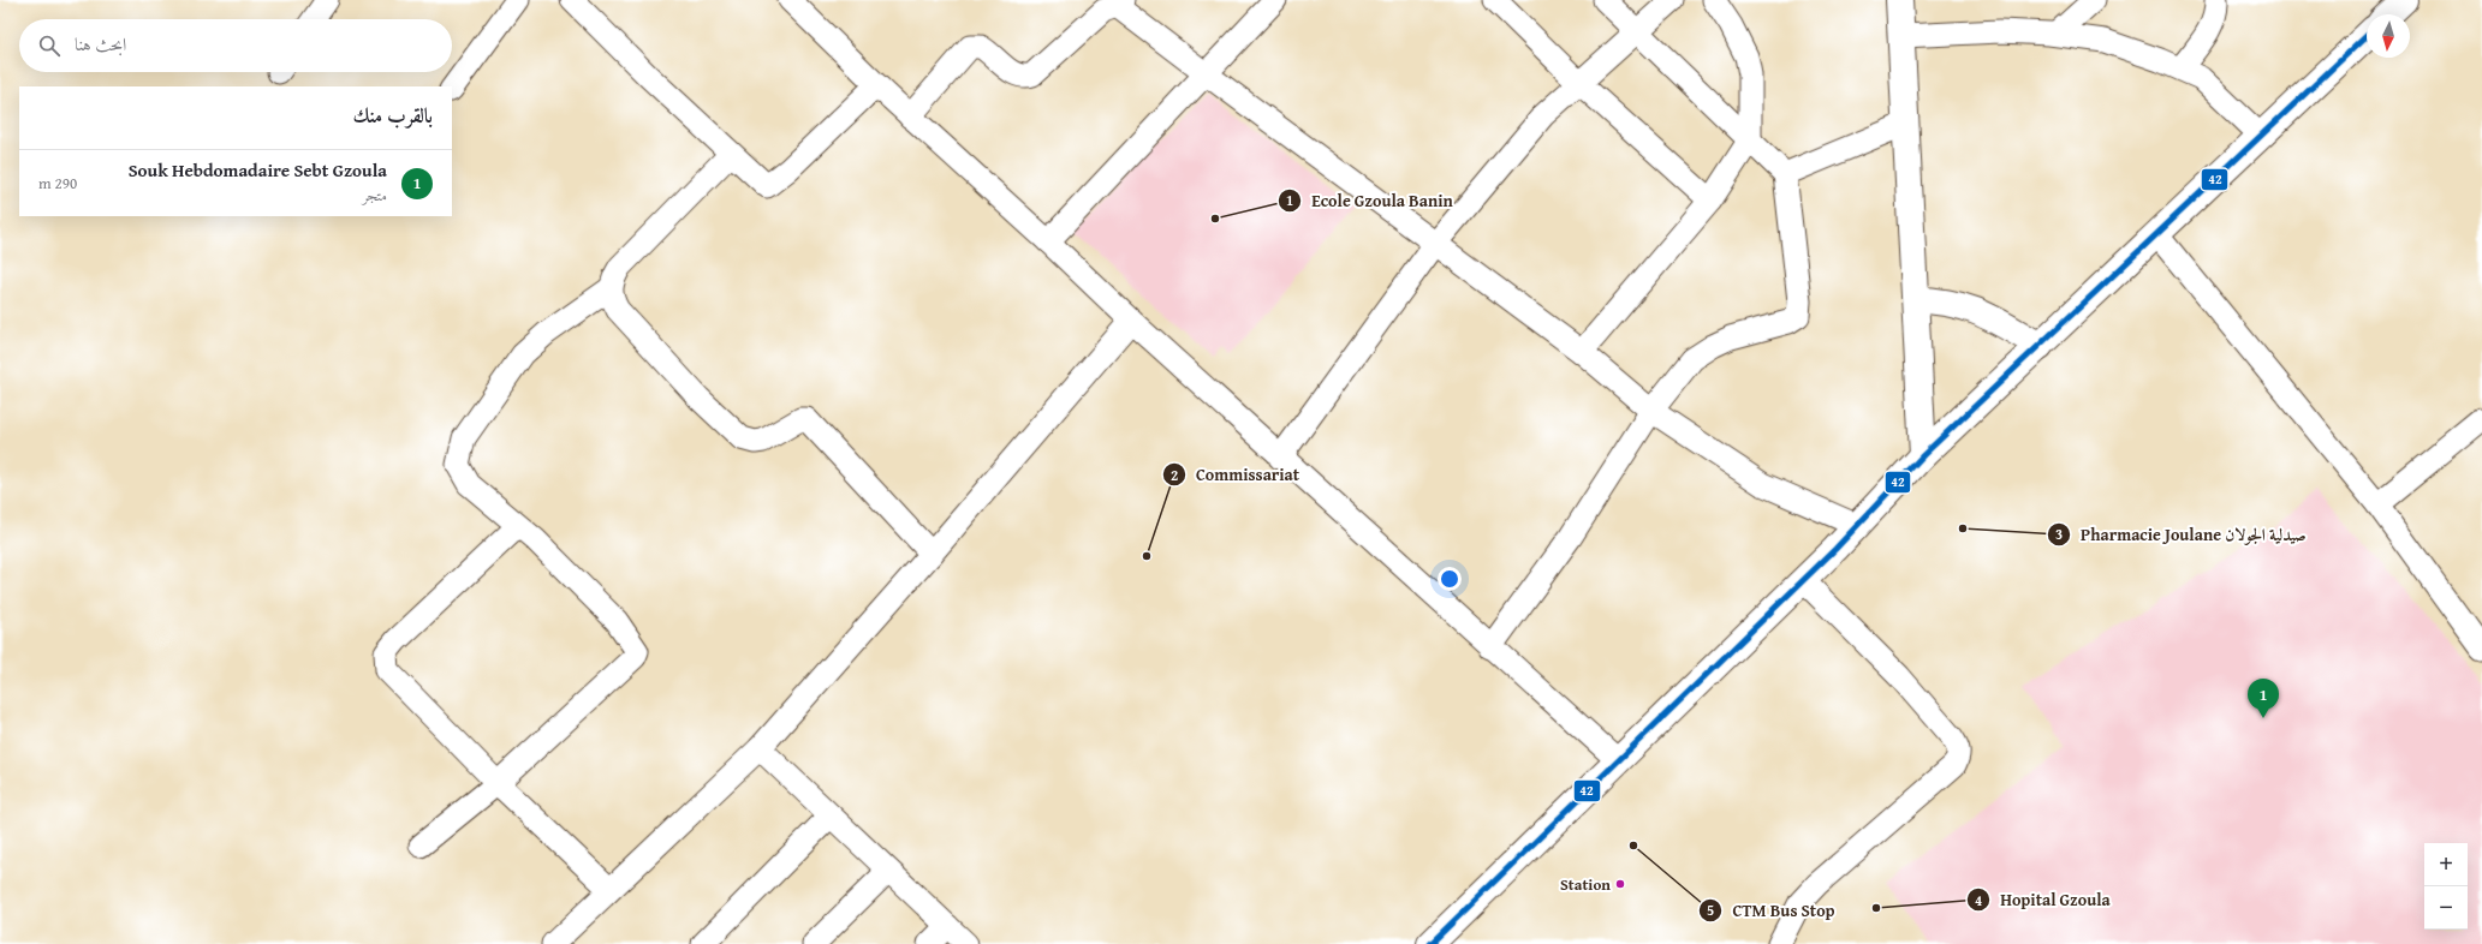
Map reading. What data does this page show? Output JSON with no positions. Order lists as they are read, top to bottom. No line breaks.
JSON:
{"places":["Ecole Gzoula Banin","Pharmacie Joulane صيدلية الجولان","Commissariat","CTM Bus Stop","Station","Hopital Gzoula"],"lines":["transit line 42"],"north":"bottom","page":{"search":"ابحث هنا","heading":"بالقرب منك","list":[{"mark":"1","name":"Souk Hebdomadaire Sebt Gzoula","note":"متجر","value":"290 m"}],"pins":"1","map_buttons":["+","−"]}}
